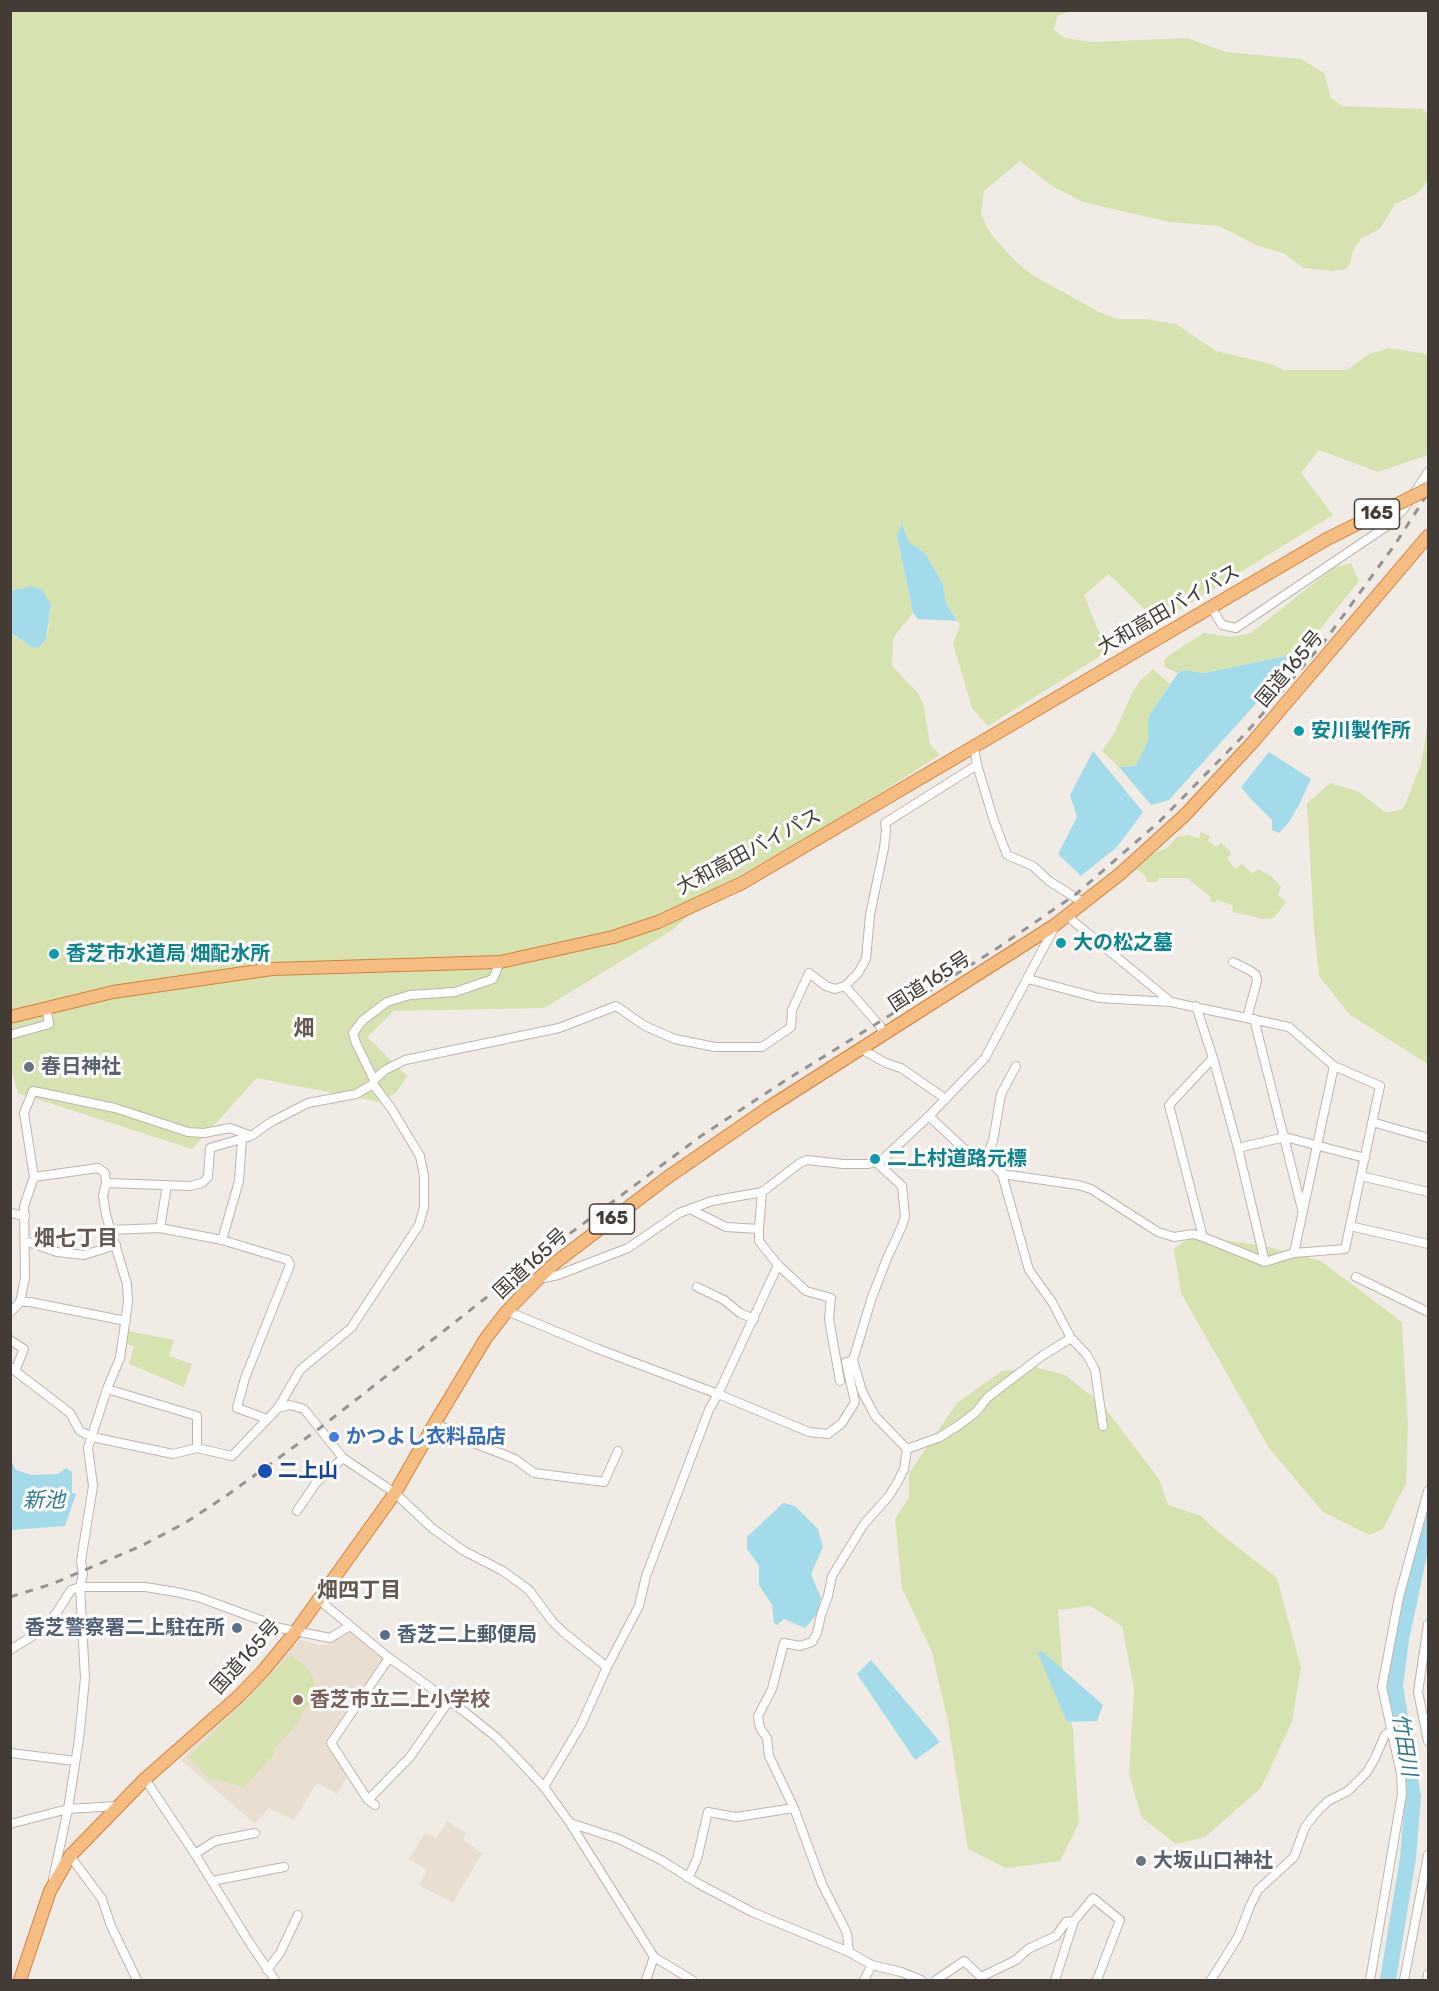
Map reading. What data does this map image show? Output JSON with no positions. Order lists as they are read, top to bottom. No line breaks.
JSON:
{"streets":{"highway":["165","大和高田バイパス","国道165号"]},"districts":["畑","畑七丁目","畑四丁目"],"water":["新池","竹田川"],"places":["安川製作所","大の松之墓","香芝市水道局 畑配水所","春日神社","二上村道路元標","かつよし衣料品店","二上山","香芝警察署二上駐在所","香芝二上郵便局","香芝市立二上小学校","大坂山口神社"]}
